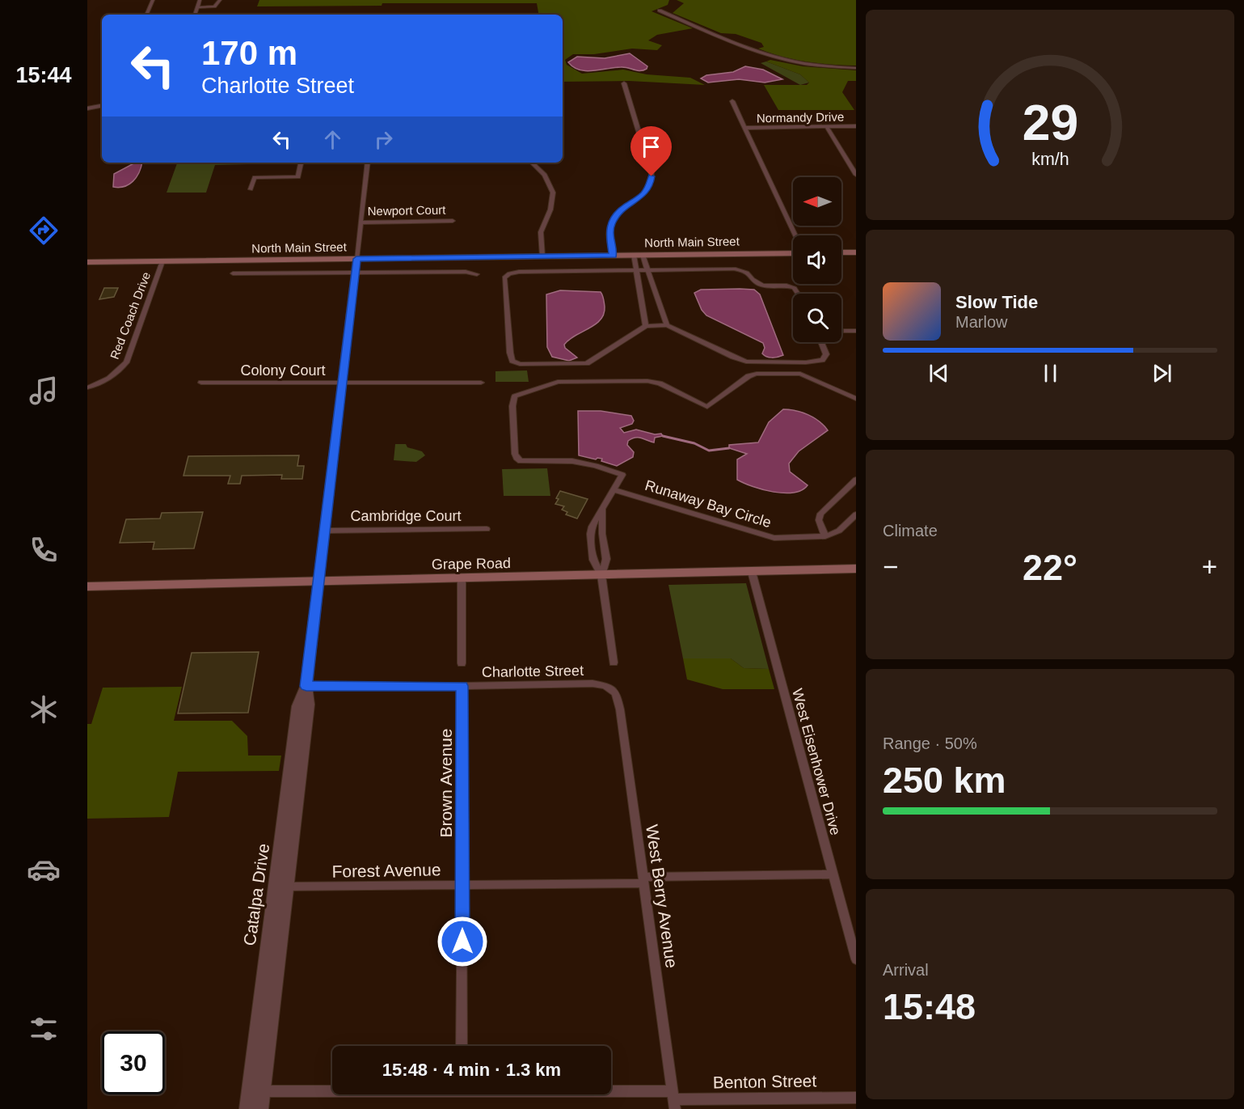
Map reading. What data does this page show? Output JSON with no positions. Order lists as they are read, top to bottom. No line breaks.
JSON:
{"streets":{"main road":["North Main Street","Grape Road"],"street":["Normandy Drive","Newport Court","Red Coach Drive","Colony Court","Runaway Bay Circle","Cambridge Court","Charlotte Street","West Eisenhower Drive","Brown Avenue","Forest Avenue","Catalpa Drive","West Berry Avenue","Benton Street"]},"crossings":[["North Main Street","Red Coach Drive"],["North Main Street","Catalpa Drive"],["Colony Court","Catalpa Drive"],["Cambridge Court","Catalpa Drive"],["Grape Road","West Eisenhower Drive"],["Grape Road","Catalpa Drive"],["Charlotte Street","Brown Avenue"],["Charlotte Street","Catalpa Drive"],["Charlotte Street","West Berry Avenue"],["West Eisenhower Drive","Forest Avenue"],["Brown Avenue","Forest Avenue"],["Forest Avenue","Catalpa Drive"],["Forest Avenue","West Berry Avenue"],["Catalpa Drive","Benton Street"],["West Berry Avenue","Benton Street"]],"north":"left","page":{"tabs":"15:44","turn":["170 m","Charlotte Street"],"song":["Slow Tide","Marlow"],"tile":["Climate",["Range · 50%","250 km"],["Arrival","15:48"]],"heat":["−","22°","+"],"limit":"30","trip":"15:48 · 4 min · 1.3 km","gauge":["29","km/h"]}}
